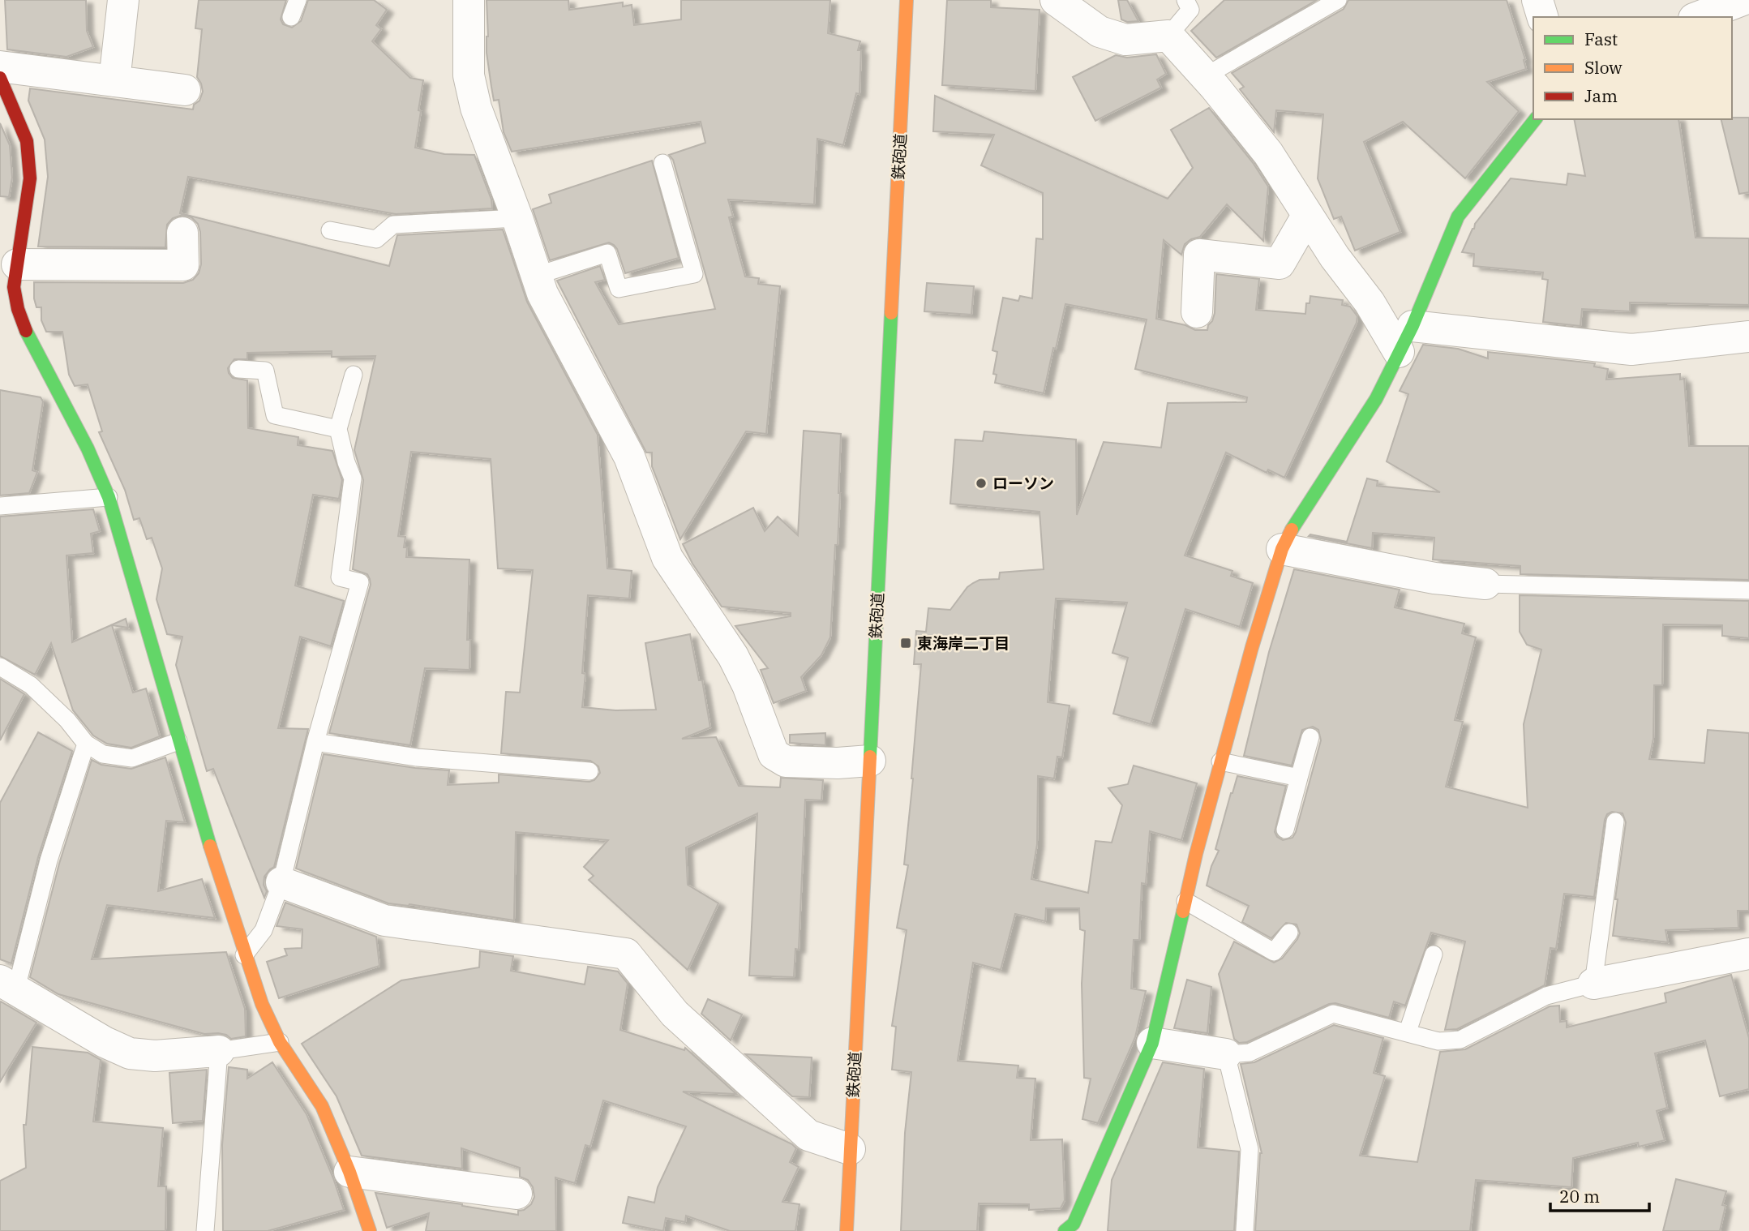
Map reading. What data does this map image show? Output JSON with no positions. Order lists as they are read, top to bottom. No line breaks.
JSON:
{"streets":{"street":["鉄砲道"]},"places":{"other":["ローソン"],"transit":["東海岸二丁目"]},"legend":["Fast","Slow","Jam"],"scale_bar":"20 m"}
